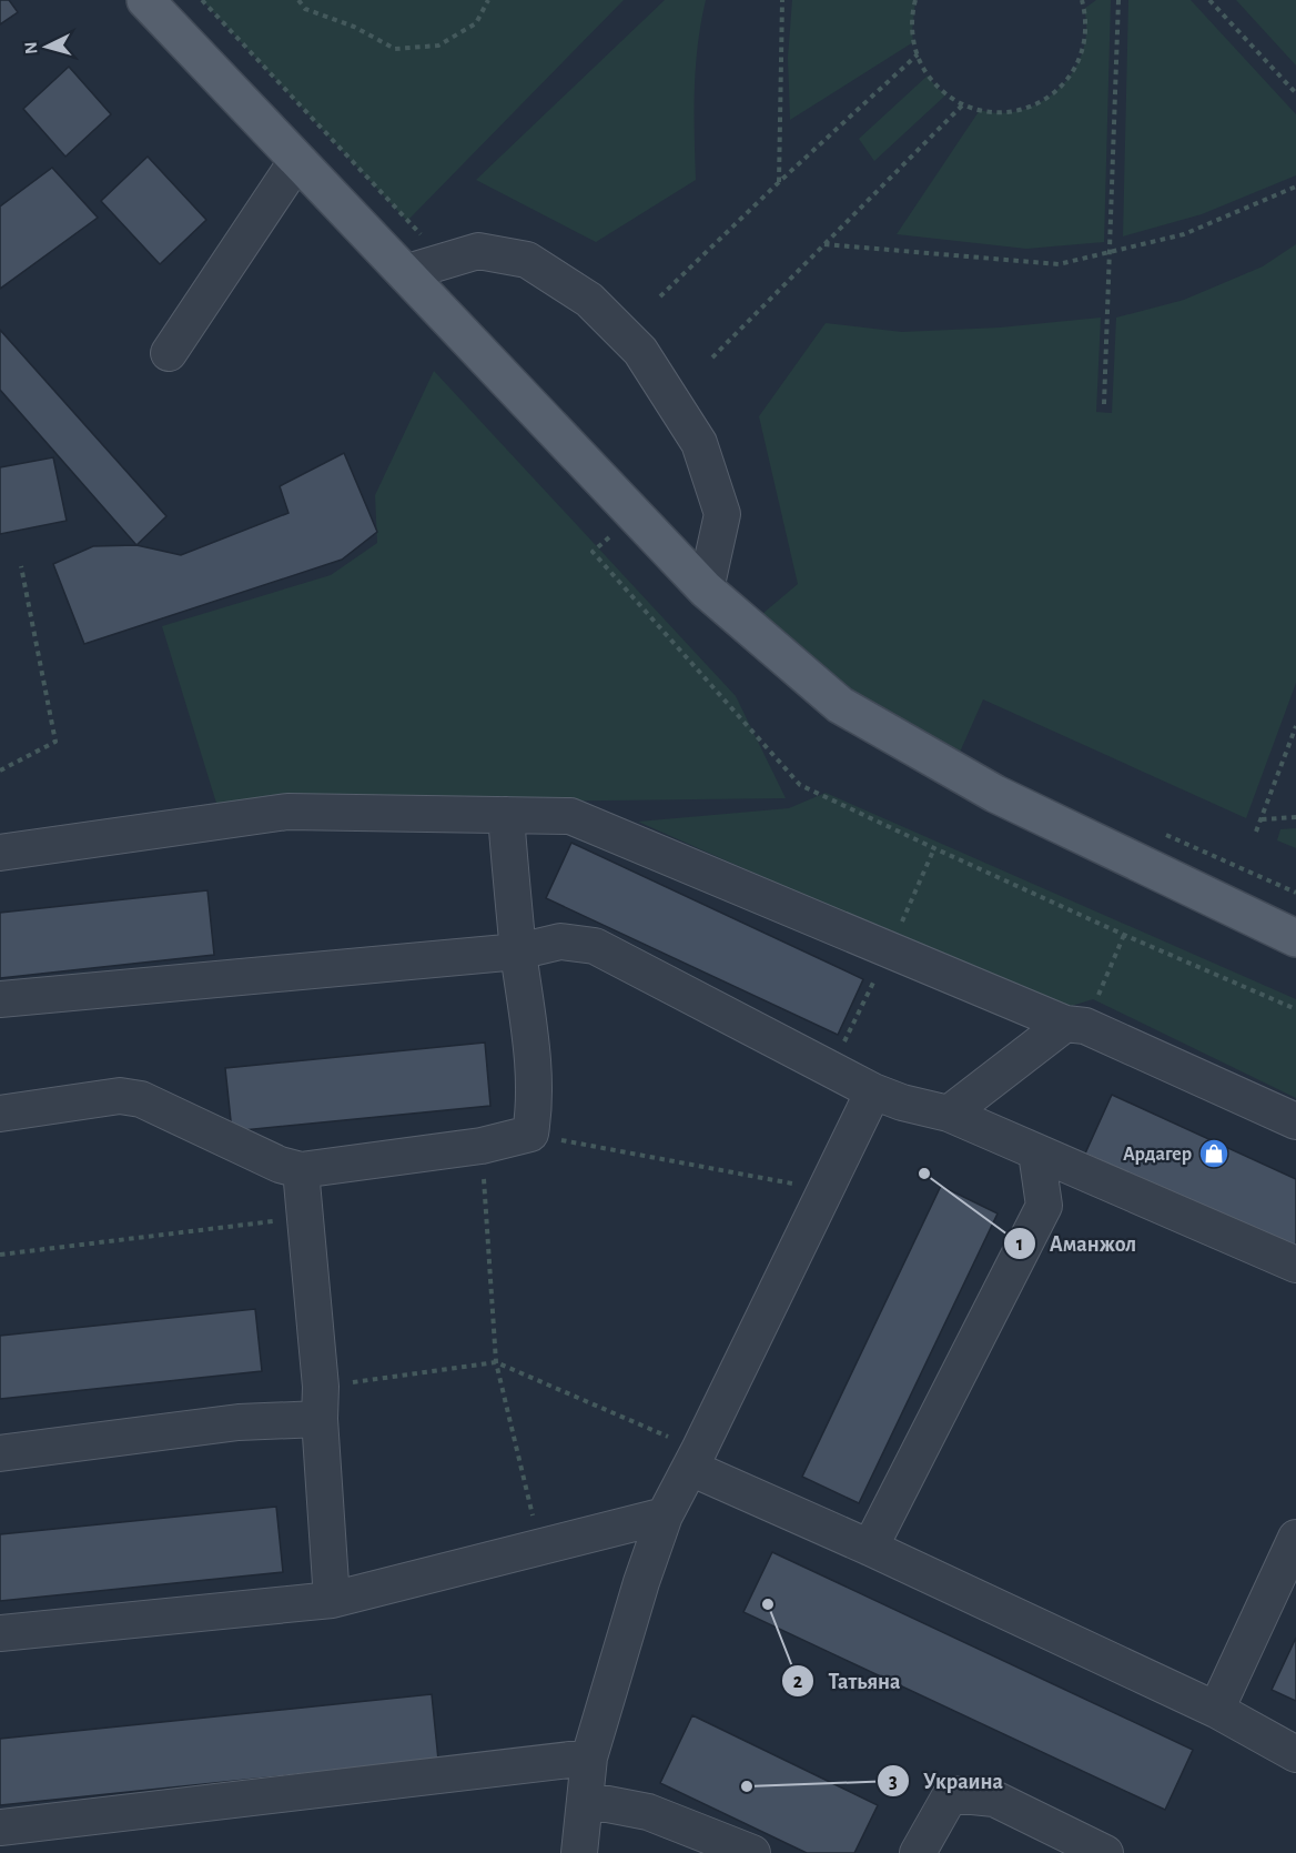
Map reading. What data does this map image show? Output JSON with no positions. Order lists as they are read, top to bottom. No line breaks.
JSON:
{"places":{"shop":["Ардагер"],"other":["Аманжол","Татьяна","Украина"]},"north":"left"}
